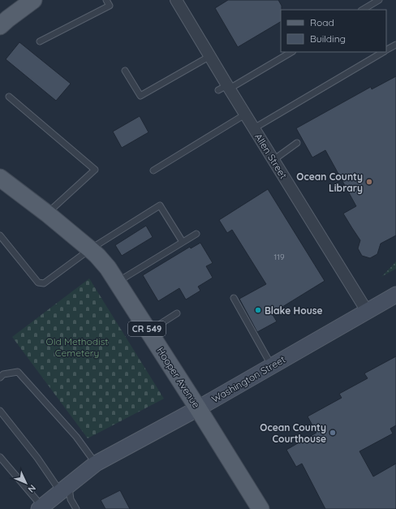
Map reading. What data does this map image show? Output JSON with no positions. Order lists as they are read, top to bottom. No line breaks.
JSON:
{"streets":{"main road":["CR 549","Hooper Avenue","Washington Street"],"street":["Allen Street"]},"crossings":[["Allen Street","Washington Street"],["Hooper Avenue","Washington Street"]],"parks":["Old Methodist Cemetery"],"places":["Ocean County Library","Blake House","Ocean County Courthouse"],"house_numbers":["119"],"legend":["Road","Building"],"north":"bottom right"}
